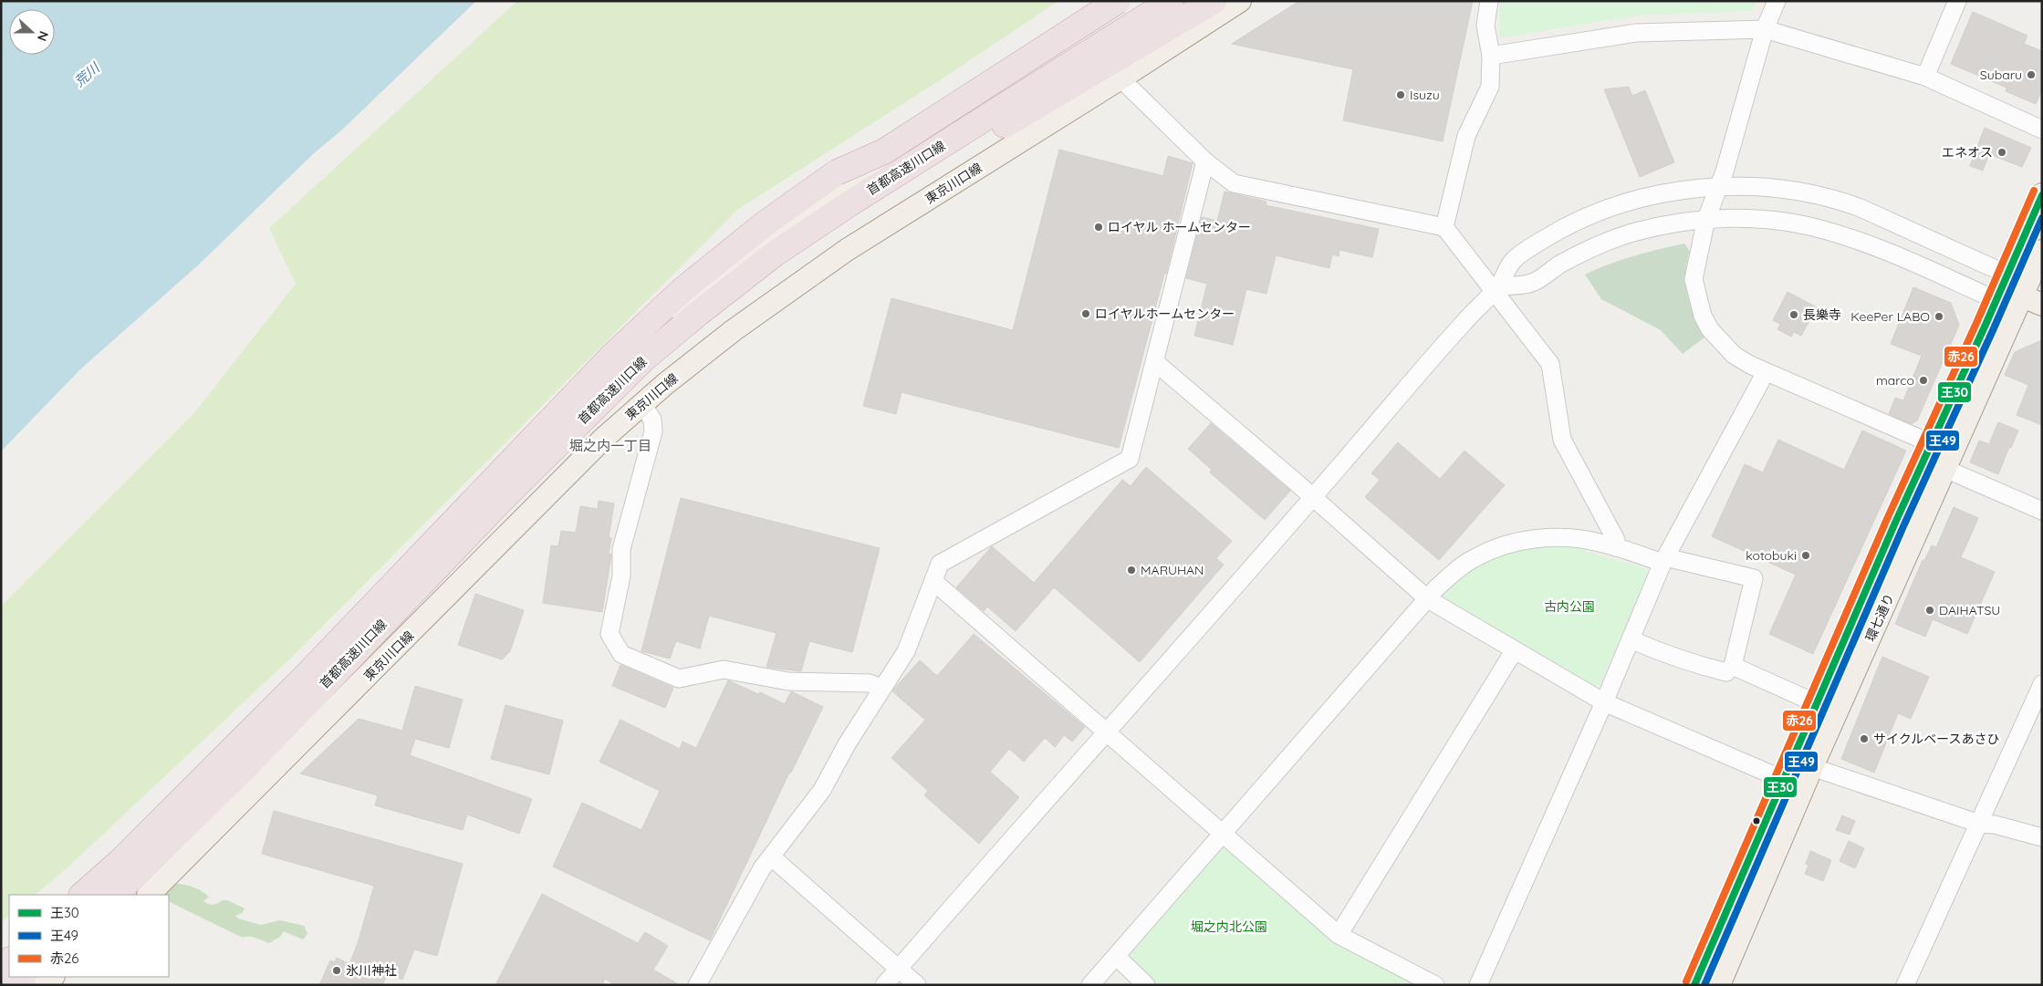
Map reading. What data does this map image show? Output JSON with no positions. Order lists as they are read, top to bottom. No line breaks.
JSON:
{"streets":{"highway":["首都高速川口線"],"main road":["東京川口線","環七通り"]},"districts":["堀之内一丁目"],"water":["荒川"],"parks":["古内公園","堀之内北公園"],"places":["Subaru","Isuzu","エネオス","ロイヤル ホームセンター","ロイヤルホームセンター","長樂寺","KeePer LABO","marco","kotobuki","MARUHAN","DAIHATSU","サイクルベースあさひ","氷川神社"],"lines":["transit line 赤26","transit line 王30","transit line 王49"],"legend":["王30","王49","赤26"],"north":"right"}
